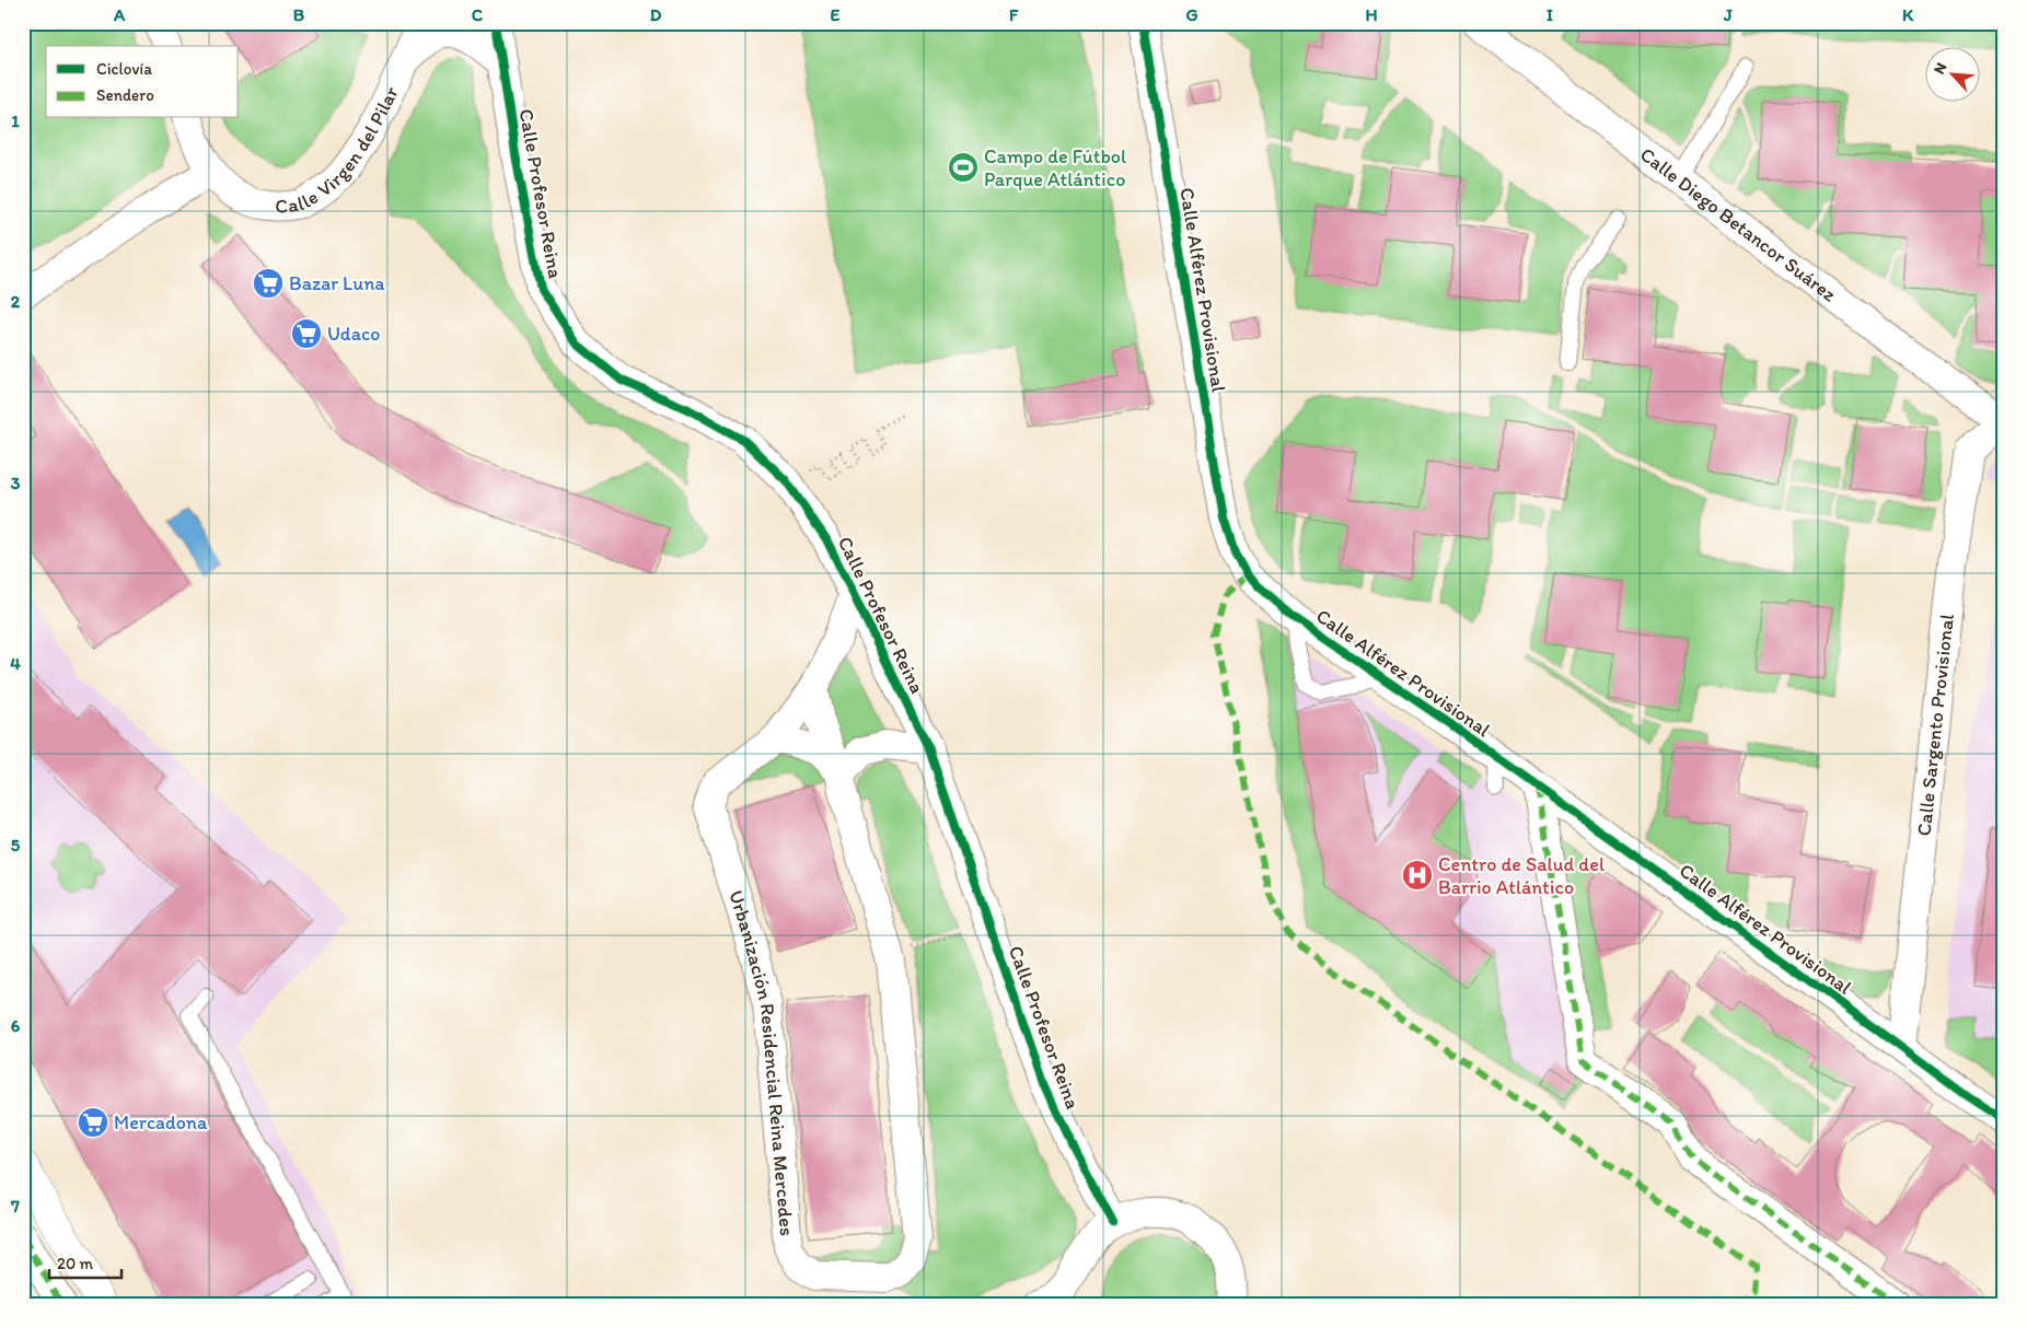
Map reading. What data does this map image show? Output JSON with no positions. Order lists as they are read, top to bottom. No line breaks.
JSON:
{"streets":{"street":["Calle Virgen del Pilar","Calle Profesor Reina","Calle Diego Betancor Suárez","Calle Alférez Provisional","Calle Sargento Provisional","Urbanización Residencial Reina Mercedes"]},"crossings":[["Calle Profesor Reina","Urbanización Residencial Reina Mercedes"],["Calle Diego Betancor Suárez","Calle Sargento Provisional"],["Calle Alférez Provisional","Calle Sargento Provisional"]],"places":{"sports":["Campo de Fútbol Parque Atlántico"],"supermarket":["Bazar Luna","Udaco","Mercadona"],"hospital":["Centro de Salud del Barrio Atlántico"]},"legend":["Ciclovía","Sendero"],"scale_bar":"20 m","north":"top left","grid":{"columns":["A","B","C","D","E","F","G","H","I","J","K"],"rows":["1","2","3","4","5","6","7"]}}
